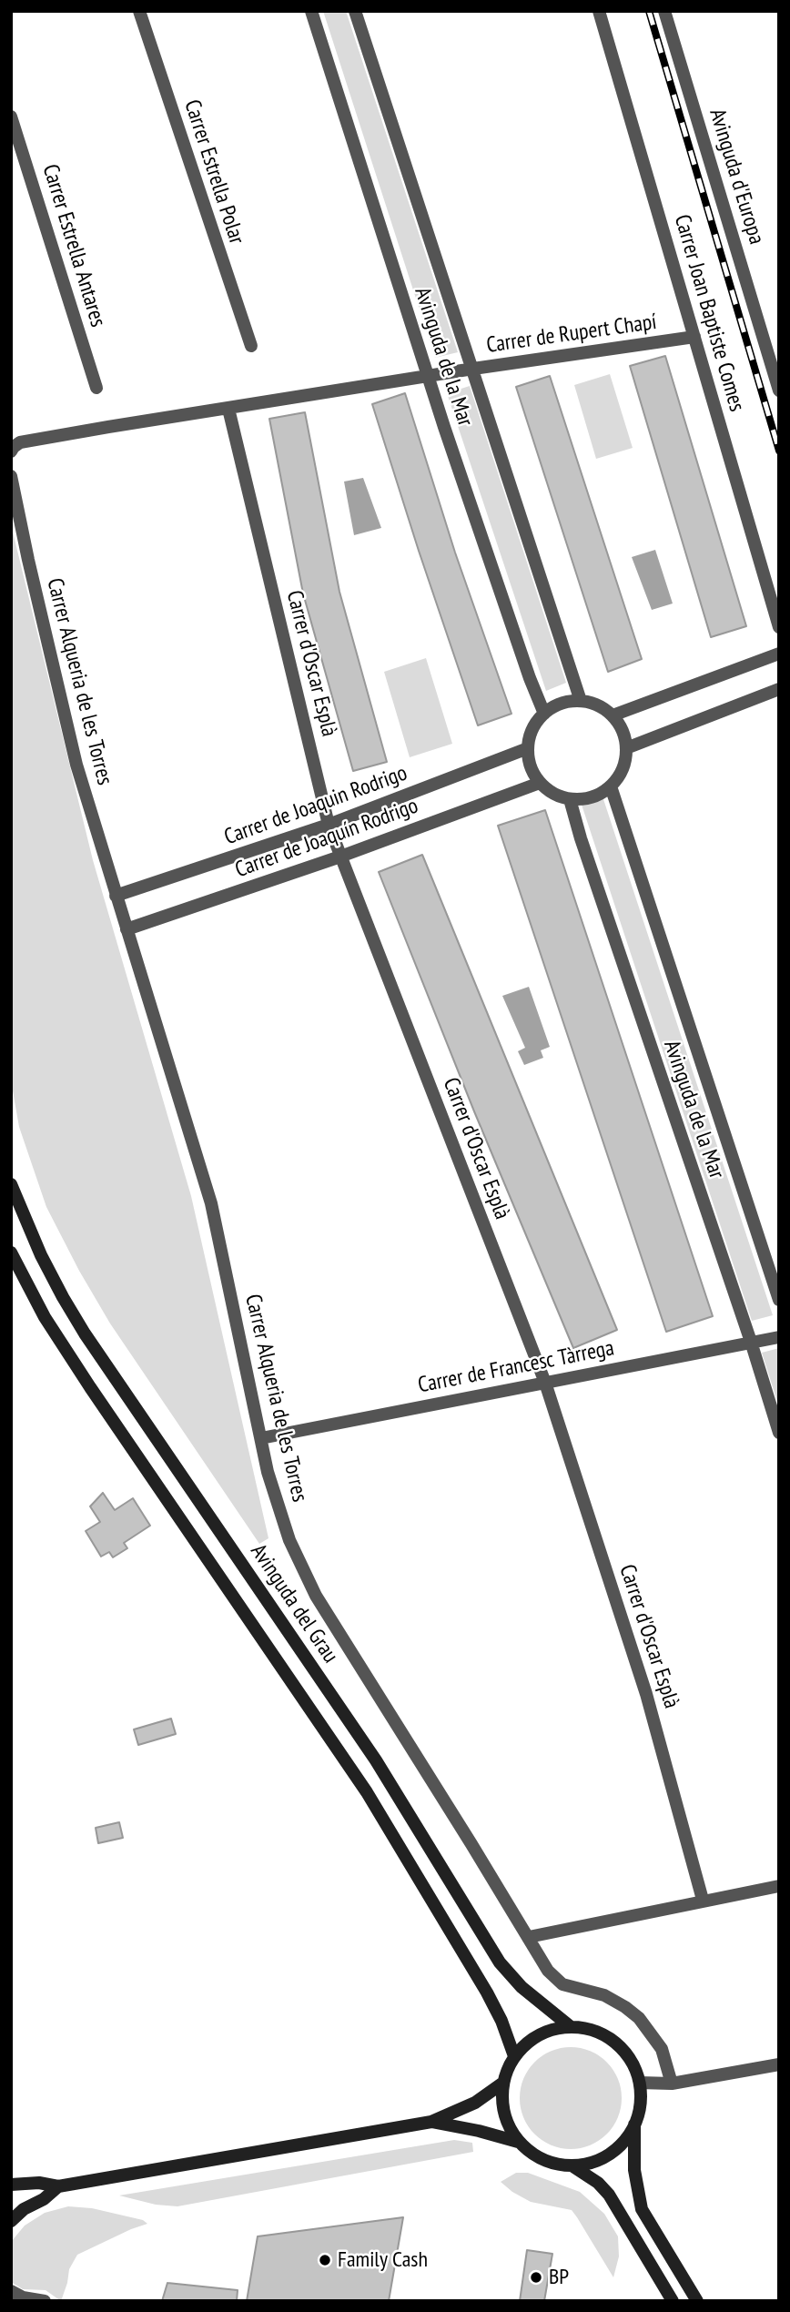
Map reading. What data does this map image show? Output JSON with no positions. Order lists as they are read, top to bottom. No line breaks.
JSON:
{"streets":{"main road":["Avinguda del Grau"],"street":["Carrer Estrella Polar","Avinguda d'Europa","Carrer Estrella Antares","Carrer Joan Baptiste Comes","Carrer de Rupert Chapí","Avinguda de la Mar","Carrer d'Oscar Esplà","Carrer Alqueria de les Torres","Carrer de Joaquin Rodrigo","Carrer de Joaquín Rodrigo","Carrer de Francesc Tàrrega"]},"crossings":[["Carrer Joan Baptiste Comes","Carrer de Rupert Chapí"],["Carrer de Rupert Chapí","Avinguda de la Mar"],["Carrer de Rupert Chapí","Carrer d'Oscar Esplà"],["Avinguda de la Mar","Carrer de Joaquin Rodrigo"],["Avinguda de la Mar","Carrer de Joaquín Rodrigo"],["Avinguda de la Mar","Carrer de Francesc Tàrrega"],["Carrer d'Oscar Esplà","Carrer de Joaquin Rodrigo"],["Carrer d'Oscar Esplà","Carrer de Joaquín Rodrigo"],["Carrer d'Oscar Esplà","Carrer de Francesc Tàrrega"],["Carrer Alqueria de les Torres","Carrer de Joaquin Rodrigo"],["Carrer Alqueria de les Torres","Carrer de Joaquín Rodrigo"],["Carrer Alqueria de les Torres","Carrer de Francesc Tàrrega"],["Carrer de Joaquin Rodrigo","Carrer de Joaquín Rodrigo"]],"places":["Family Cash","BP"]}
